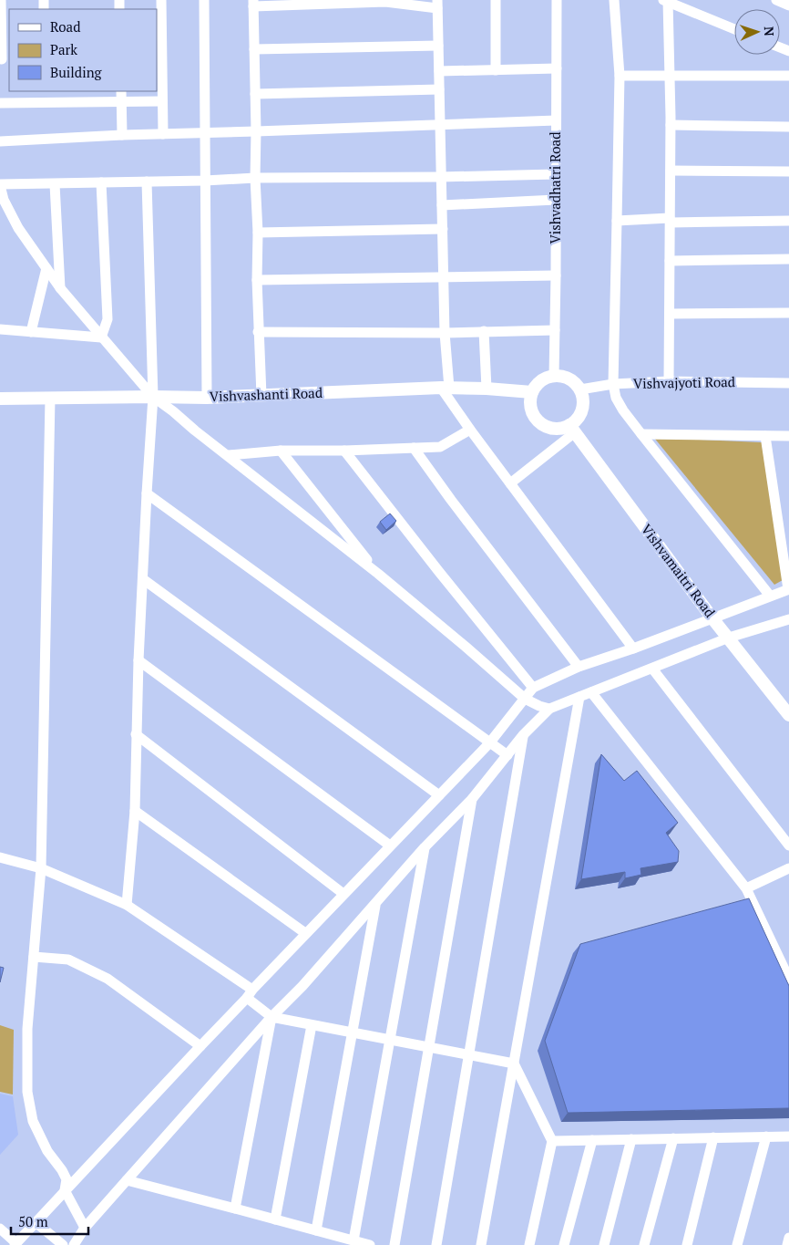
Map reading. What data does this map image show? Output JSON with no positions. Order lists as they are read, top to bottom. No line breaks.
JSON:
{"streets":{"street":["Vishvadhatri Road","Vishvajyoti Road","Vishvashanti Road","Vishvamaitri Road"]},"crossings":[["Vishvadhatri Road","Vishvajyoti Road"],["Vishvadhatri Road","Vishvashanti Road"],["Vishvadhatri Road","Vishvamaitri Road"],["Vishvajyoti Road","Vishvashanti Road"],["Vishvajyoti Road","Vishvamaitri Road"],["Vishvashanti Road","Vishvamaitri Road"]],"legend":["Road","Park","Building"],"scale_bar":"50 m","north":"right"}
